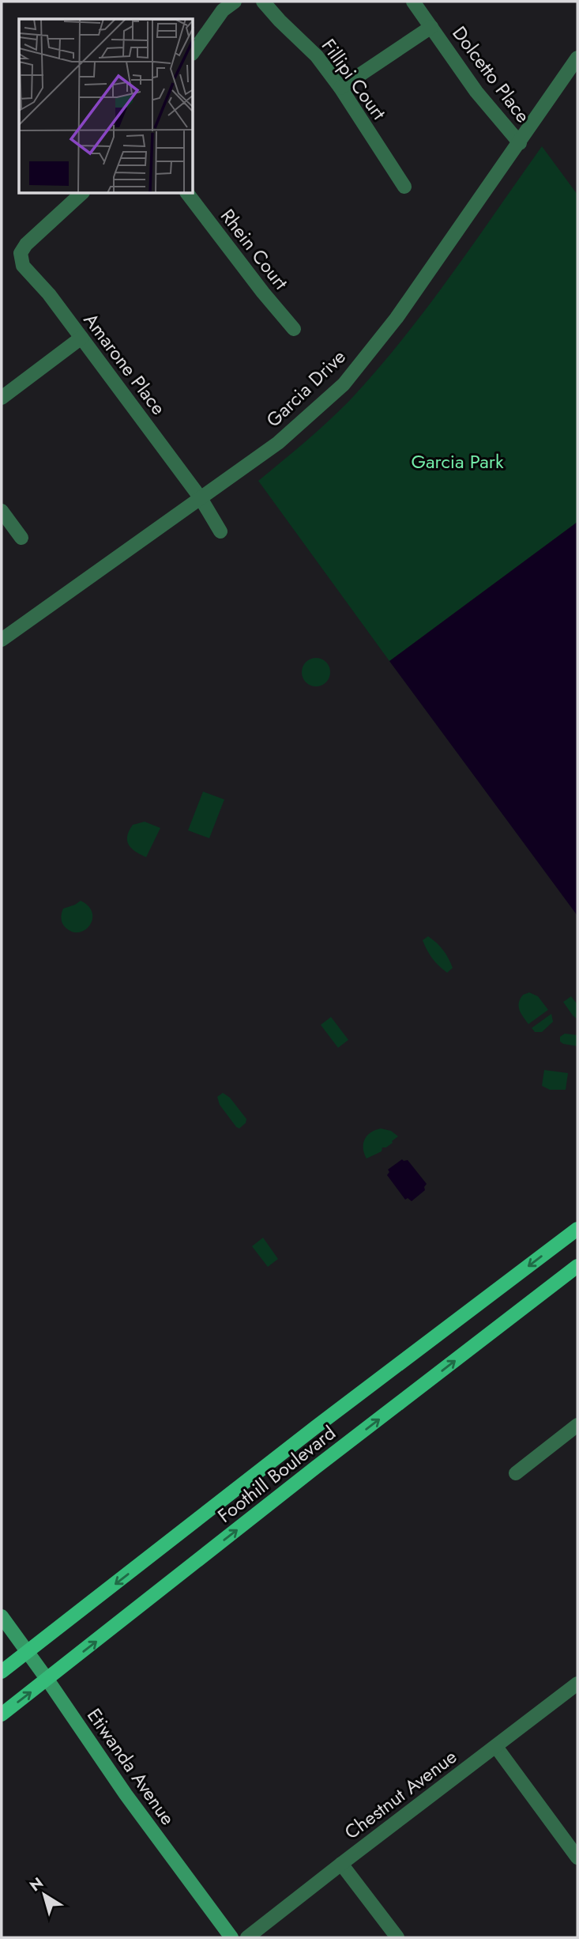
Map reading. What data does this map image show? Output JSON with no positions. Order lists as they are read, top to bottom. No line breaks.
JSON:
{"streets":{"main road":["Foothill Boulevard","Etiwanda Avenue"],"street":["Dolcetto Place","Fillipi Court","Rhein Court","Amarone Place","Garcia Drive","Chestnut Avenue"]},"crossings":[["Dolcetto Place","Garcia Drive"],["Amarone Place","Garcia Drive"],["Foothill Boulevard","Etiwanda Avenue"]],"parks":["Garcia Park"],"north":"top left"}
